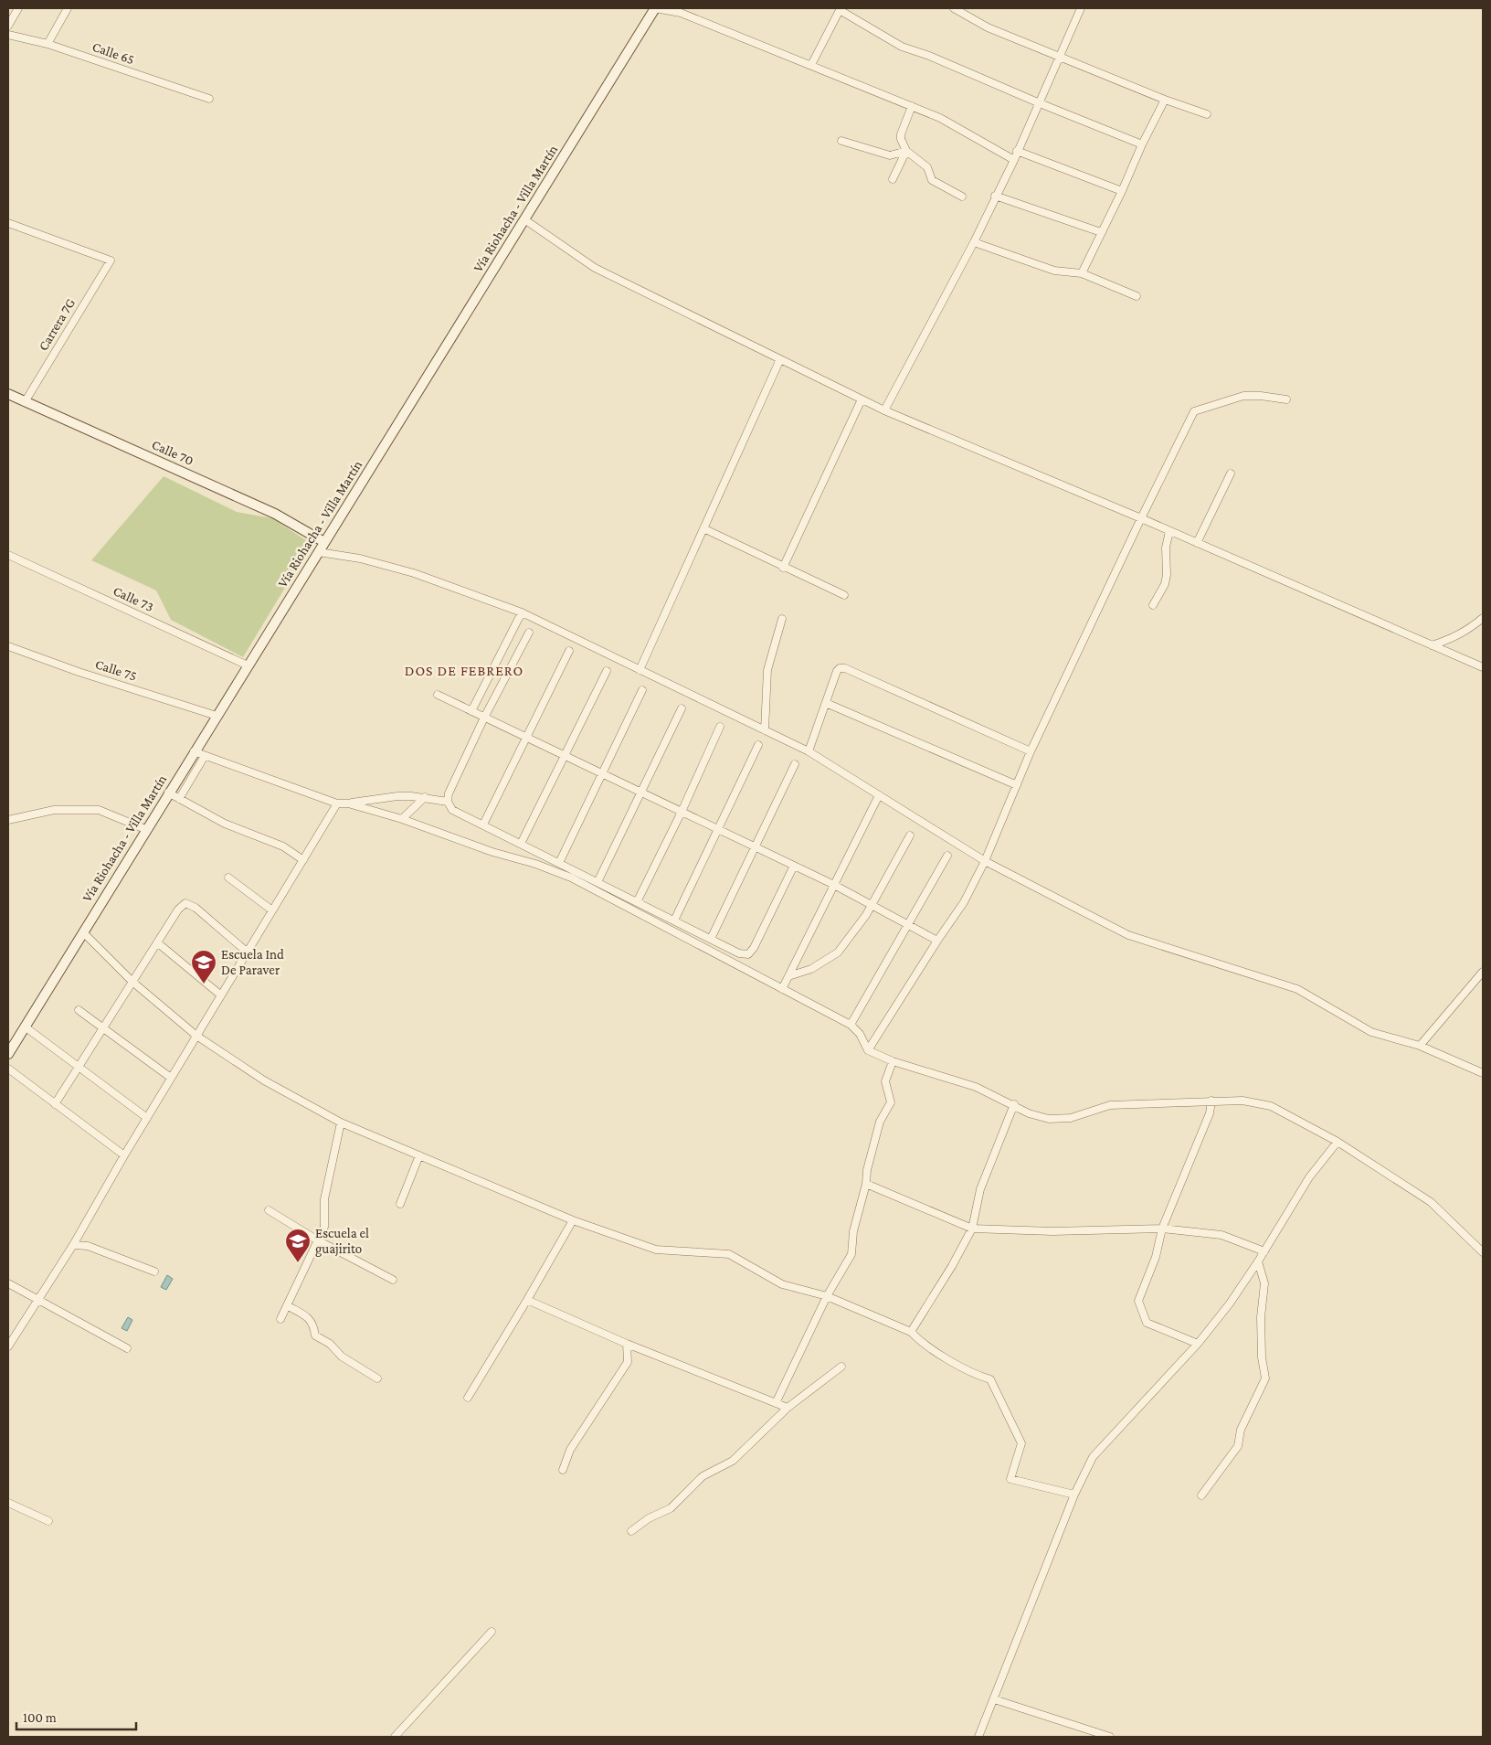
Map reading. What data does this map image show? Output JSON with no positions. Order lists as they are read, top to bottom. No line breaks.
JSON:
{"streets":{"main road":["Vía Riohacha - Villa Martín","Calle 70"],"street":["Calle 65","Carrera 7G","Calle 73","Calle 75"]},"crossings":[["Vía Riohacha - Villa Martín","Calle 70"],["Vía Riohacha - Villa Martín","Calle 73"],["Vía Riohacha - Villa Martín","Calle 75"],["Carrera 7G","Calle 70"]],"districts":["DOS DE FEBRERO"],"places":{"school or university":["Escuela Ind De Paraver","Escuela el guajirito"]},"scale_bar":"100 m"}
